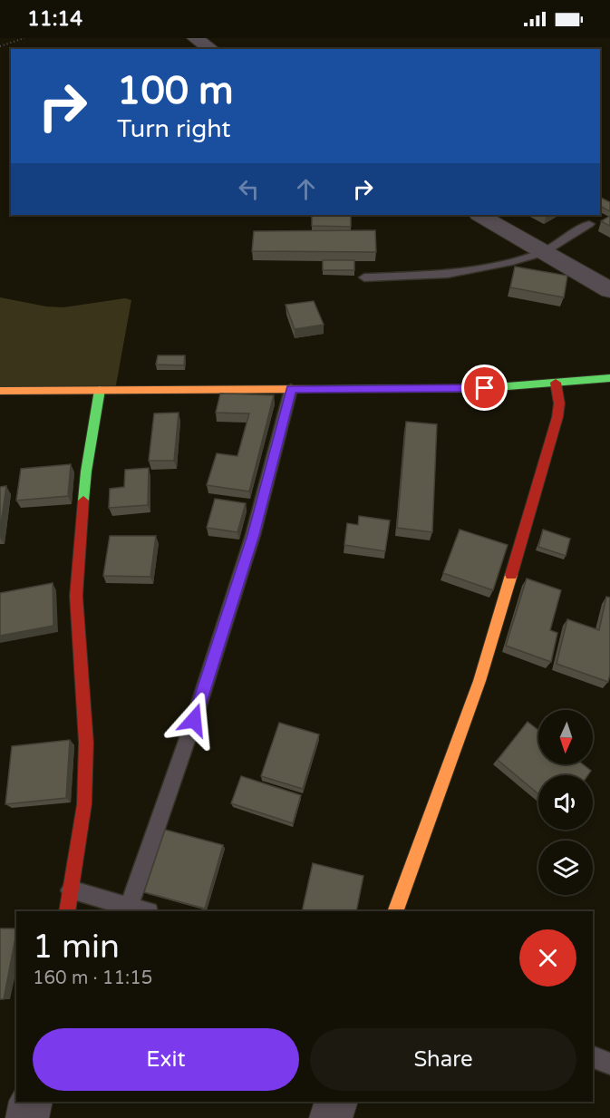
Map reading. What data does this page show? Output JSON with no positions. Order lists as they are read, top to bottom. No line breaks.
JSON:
{"north":"bottom","page":{"status":"11:14","turn":["100 m","Turn right"],"heading":["1 min","160 m · 11:15"],"buttons":["Exit","Share"]}}
